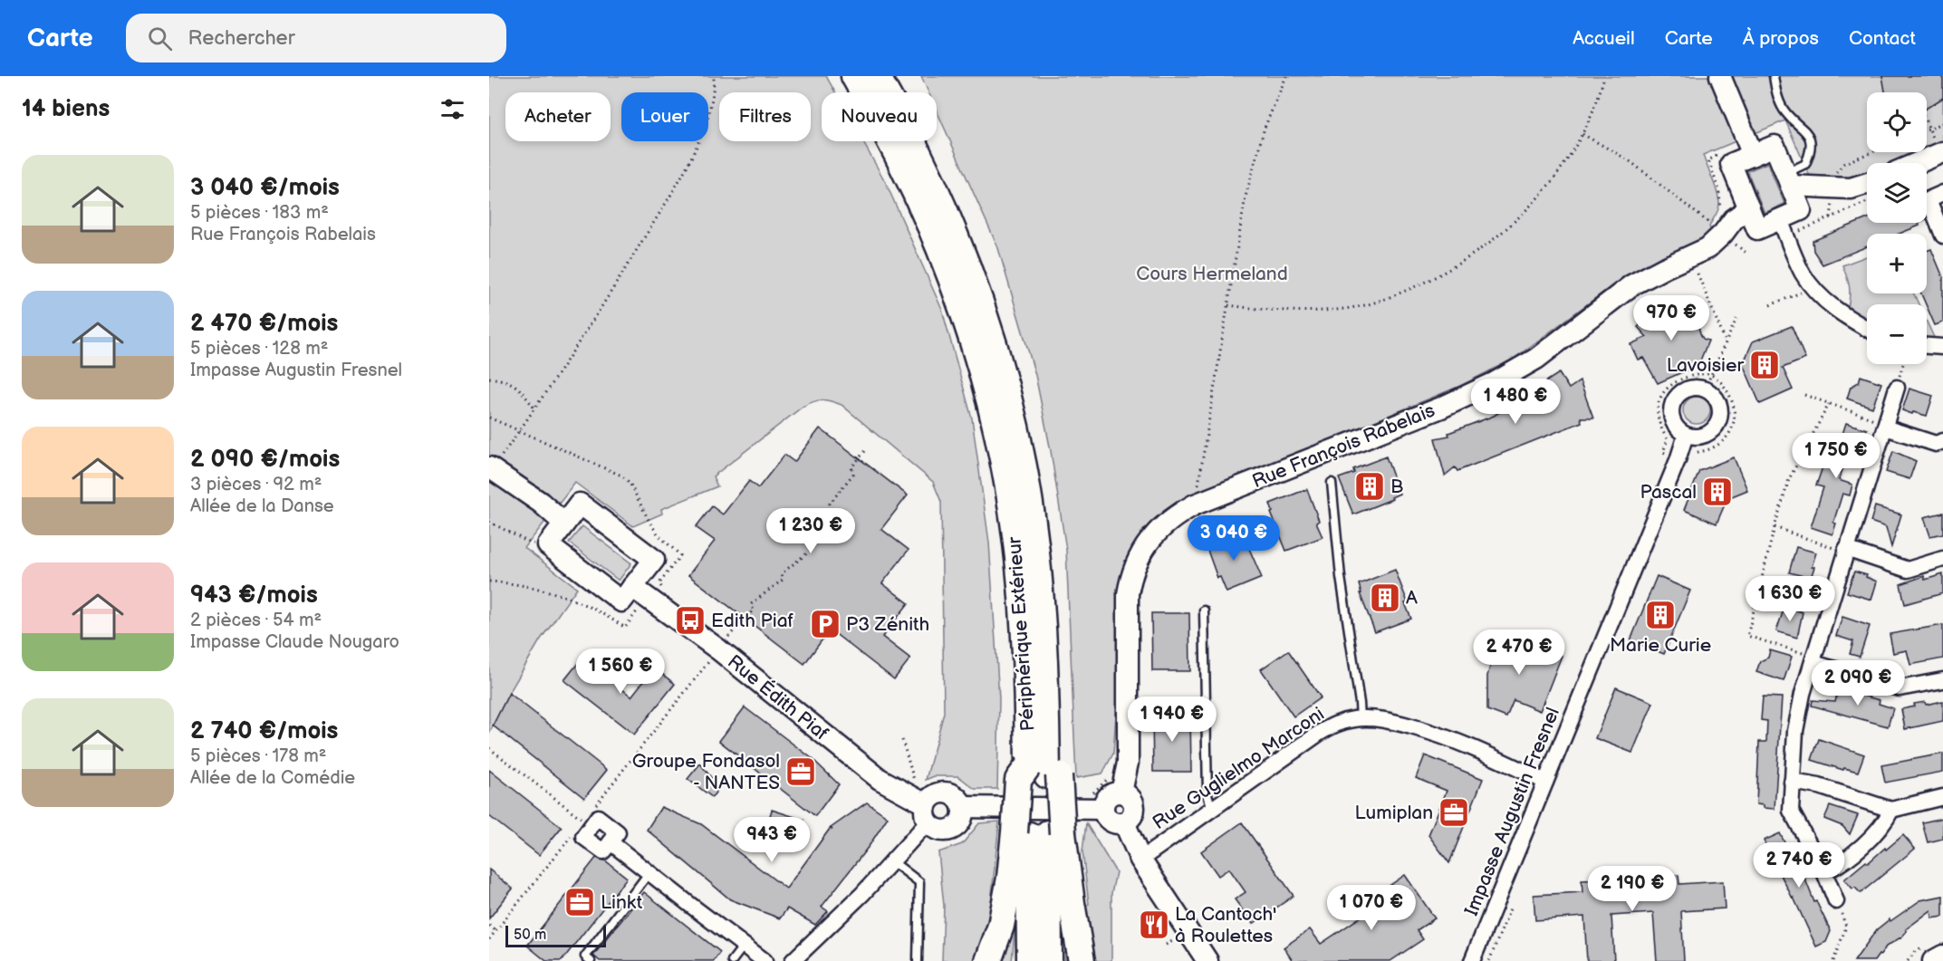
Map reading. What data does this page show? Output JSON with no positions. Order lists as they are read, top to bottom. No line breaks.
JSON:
{"streets":{"highway":["Périphérique Extérieur"],"street":["Rue François Rabelais","Rue Édith Piaf","Rue Guglielmo Marconi","Impasse Augustin Fresnel"]},"crossings":[["Rue Guglielmo Marconi","Impasse Augustin Fresnel"]],"parks":["Cours Hermeland"],"places":{"building":["Lavoisier","B","Pascal","A","Marie Curie"],"bus stop":["Edith Piaf"],"parking":["P3 Zénith"],"office":["Groupe Fondasol - NANTES","Lumiplan","Linkt"],"restaurant":["La Cantoch' à Roulettes"]},"scale_bar":"50 m","page":{"header":"Carte","search":"Rechercher","nav":["Accueil","Carte","À propos","Contact"],"heading":"14 biens","map_buttons":["+","−"],"chip":["Acheter","Louer","Filtres","Nouveau"],"list":[{"name":"3 040 €/mois","note":"5 pièces · 183 m² · Rue François Rabelais"},{"name":"2 470 €/mois","note":"5 pièces · 128 m² · Impasse Augustin Fresnel"},{"name":"2 090 €/mois","note":"3 pièces · 92 m² · Allée de la Danse"},{"name":"943 €/mois","note":"2 pièces · 54 m² · Impasse Claude Nougaro"},{"name":"2 740 €/mois","note":"5 pièces · 178 m² · Allée de la Comédie"}],"price":["970 €","1 480 €","1 750 €","1 230 €","3 040 €","1 630 €","2 470 €","1 560 €","2 090 €","1 940 €","943 €","2 740 €","2 190 €","1 070 €"],"scale":"50 m"}}
